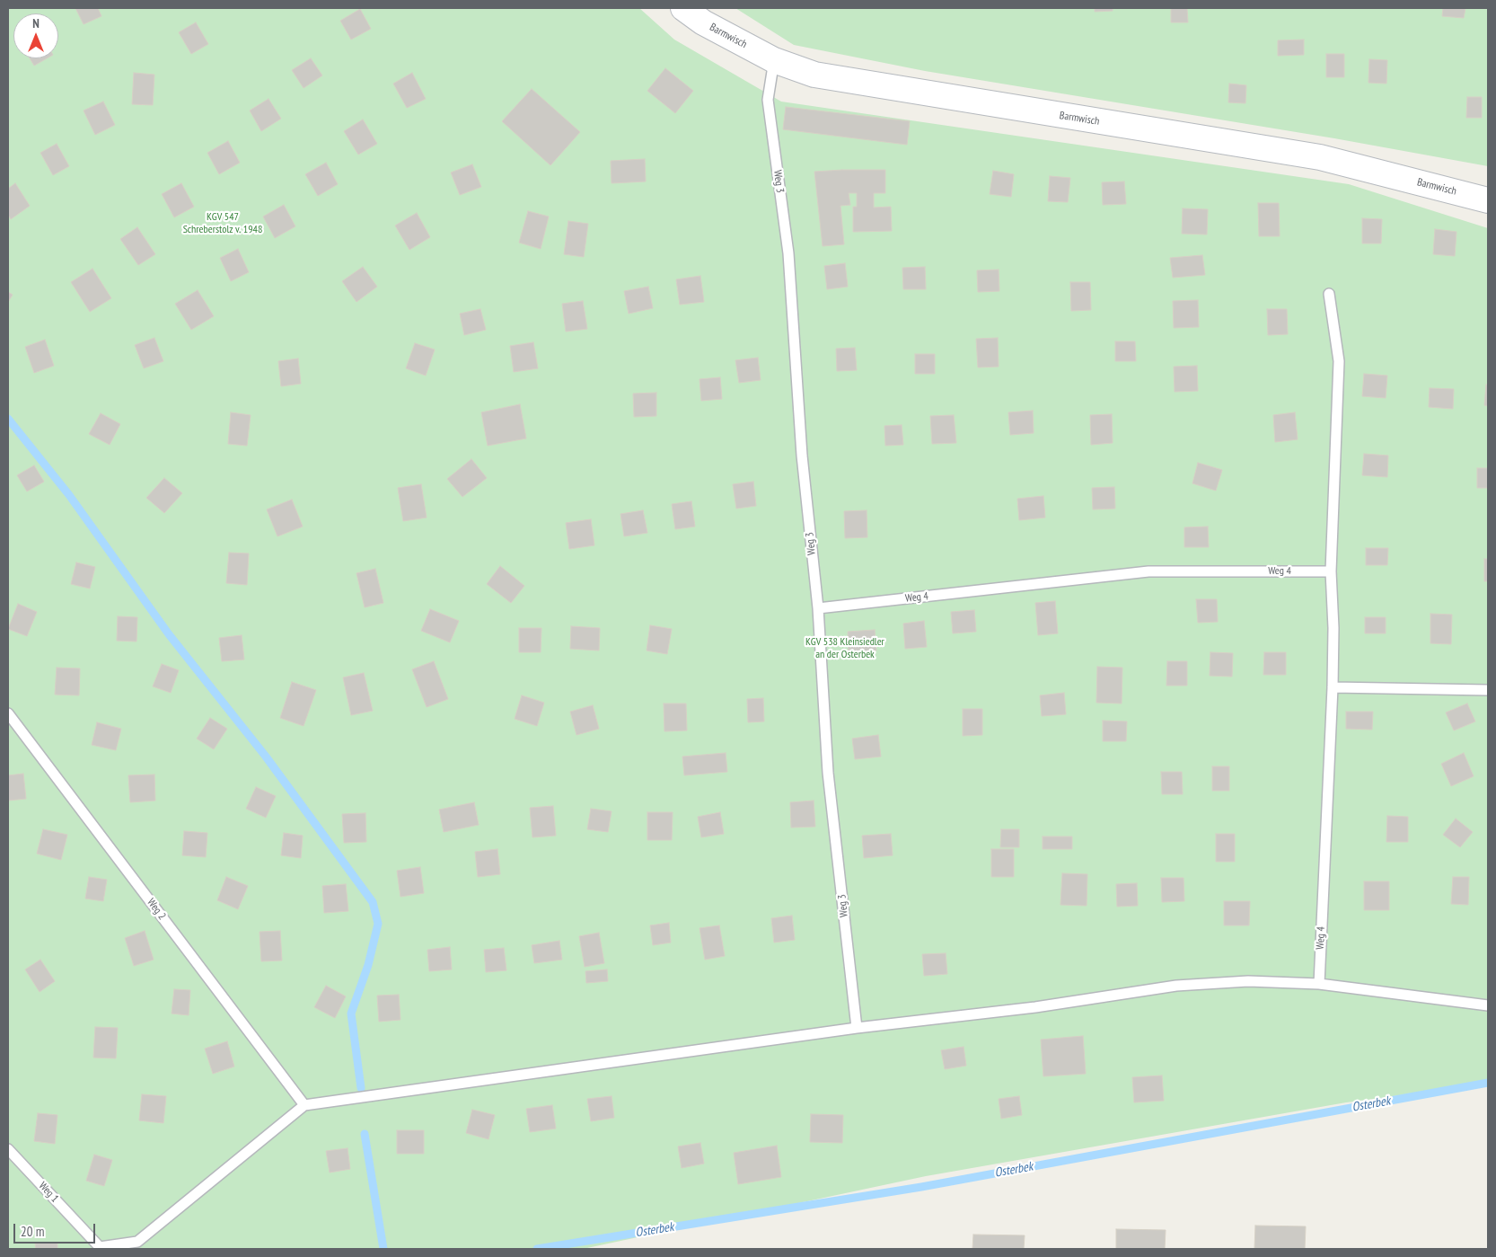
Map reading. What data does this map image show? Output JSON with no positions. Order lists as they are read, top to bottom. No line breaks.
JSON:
{"streets":{"street":["Barmwisch"],"lane":["Weg 3","Weg 4","Weg 2","Weg 1"]},"crossings":[["Barmwisch","Weg 3"],["Weg 3","Weg 4"],["Weg 2","Weg 1"]],"water":["Osterbek"],"parks":["KGV 547 Schreberstolz v. 1948","KGV 538 Kleinsiedler an der Osterbek"],"scale_bar":"20 m","north":"top"}
